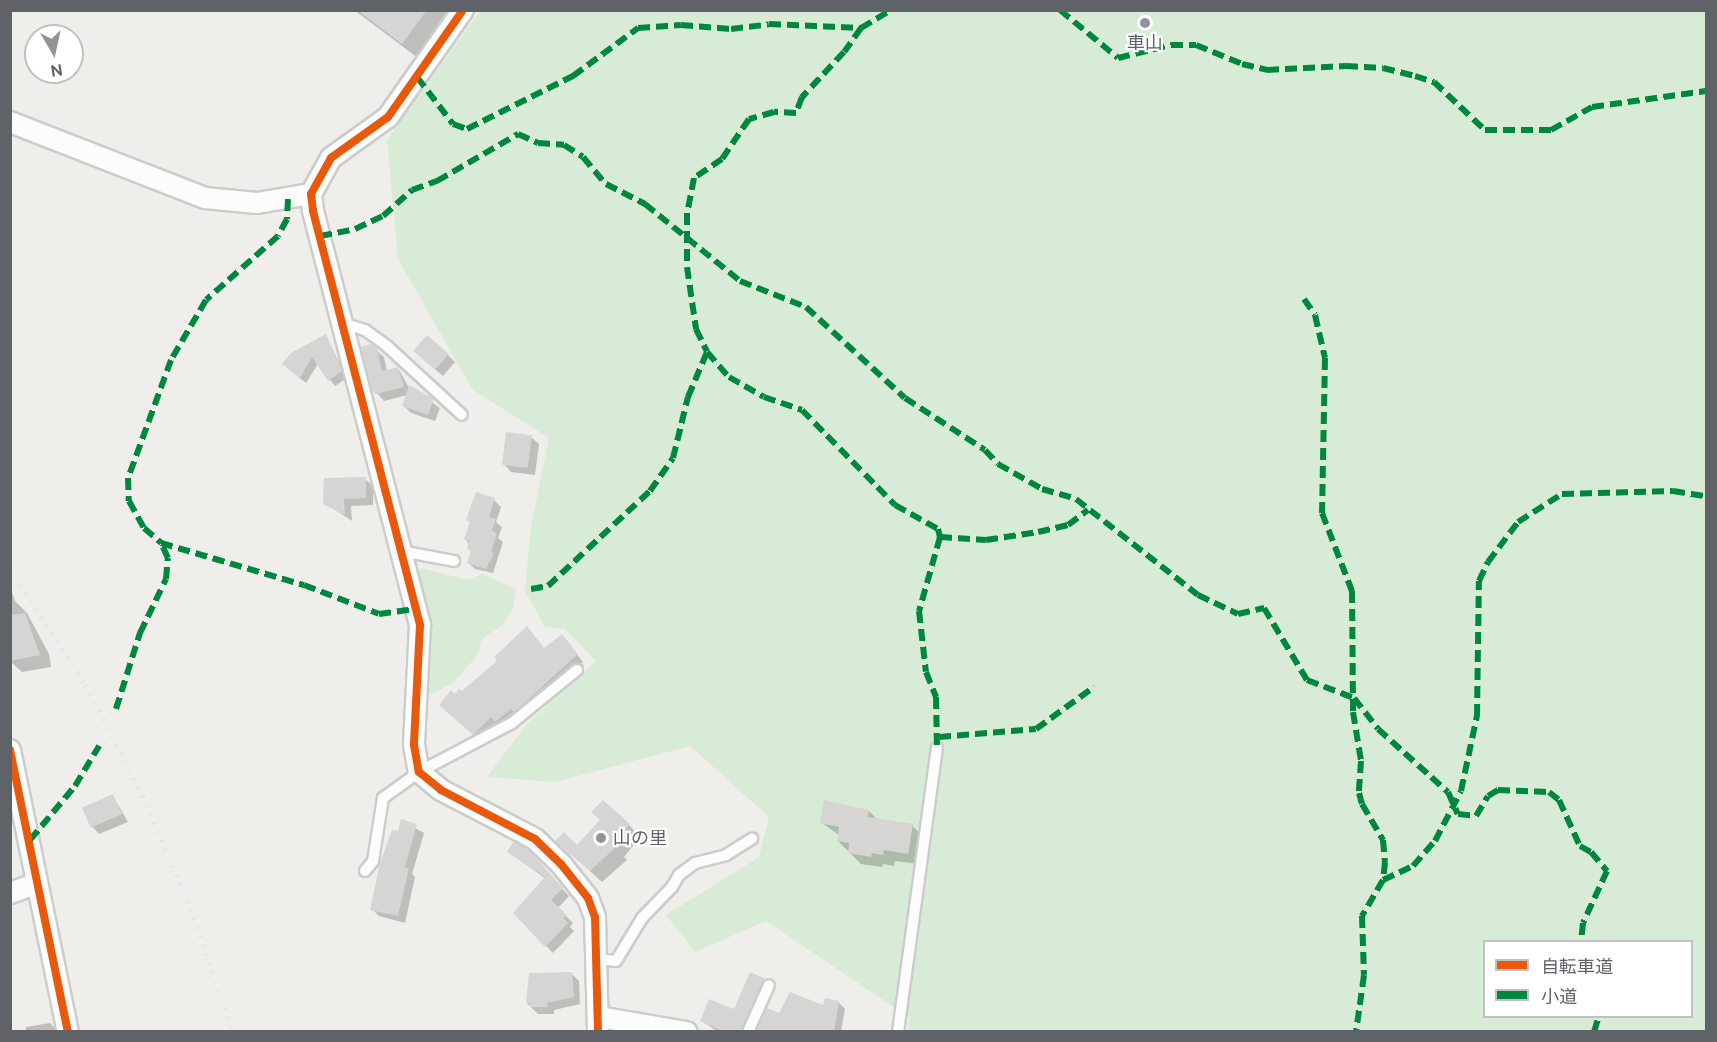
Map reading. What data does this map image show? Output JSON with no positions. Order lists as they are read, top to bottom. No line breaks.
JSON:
{"places":["車山","山の里"],"legend":["自転車道","小道"],"north":"bottom"}
